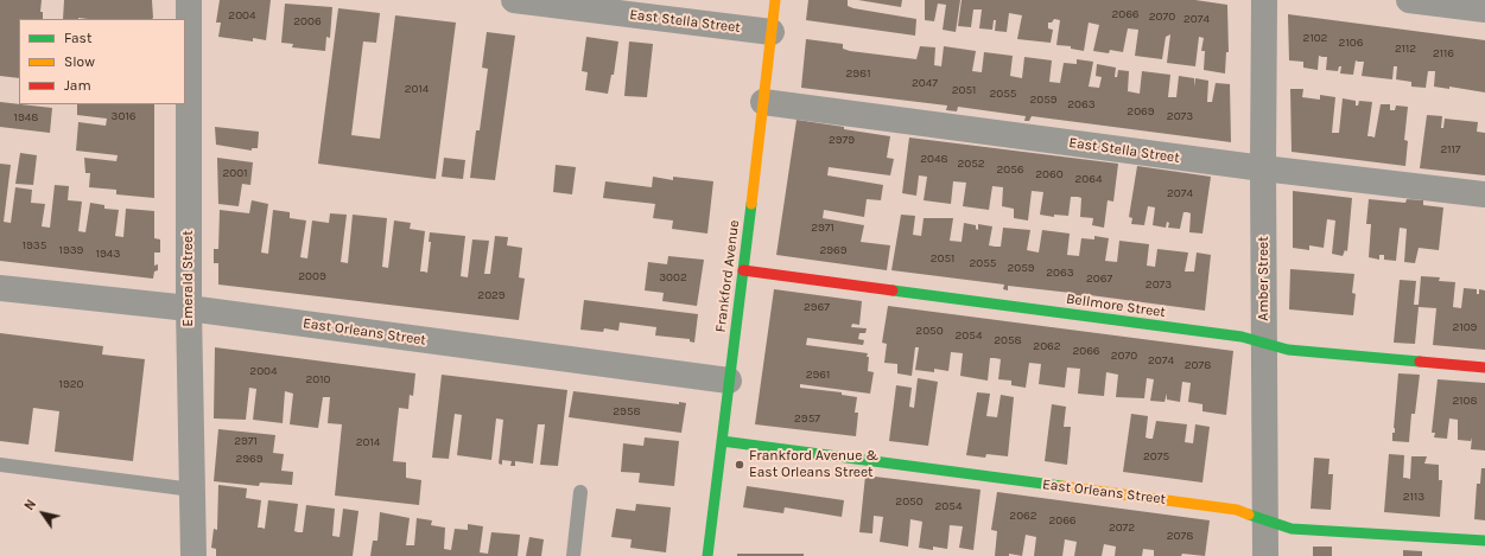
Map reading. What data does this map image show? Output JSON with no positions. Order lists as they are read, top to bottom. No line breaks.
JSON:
{"streets":{"street":["East Stella Street","Frankford Avenue","Emerald Street","Amber Street","Bellmore Street","East Orleans Street"]},"crossings":[["East Stella Street","Frankford Avenue"],["East Stella Street","Amber Street"],["Frankford Avenue","Bellmore Street"],["Frankford Avenue","East Orleans Street"],["Emerald Street","East Orleans Street"],["Amber Street","Bellmore Street"],["Amber Street","East Orleans Street"]],"places":["Frankford Avenue & East Orleans Street"],"house_numbers":["2066","2004","2070","2074","2006","2102","2106","2112","2116","2981","2047","2014","2051","2055","2059","2063","2069","3016","2073","1948","2979","2117","2048","2052","2056","2001","2060","2064","2074","2971","1935","1939","2969","1943","2051","2055","2059","2063","2009","3002","2067","2073","2029","2967","2109","2050","2054","2058","2062","2066","2070","2074","2078","2004","2961","2010","1920","2108","2958","2957","2971","2014","2075","2969","2113","2050","2054","2062","2066","2072","2078"],"legend":["Fast","Slow","Jam"],"north":"top left"}
